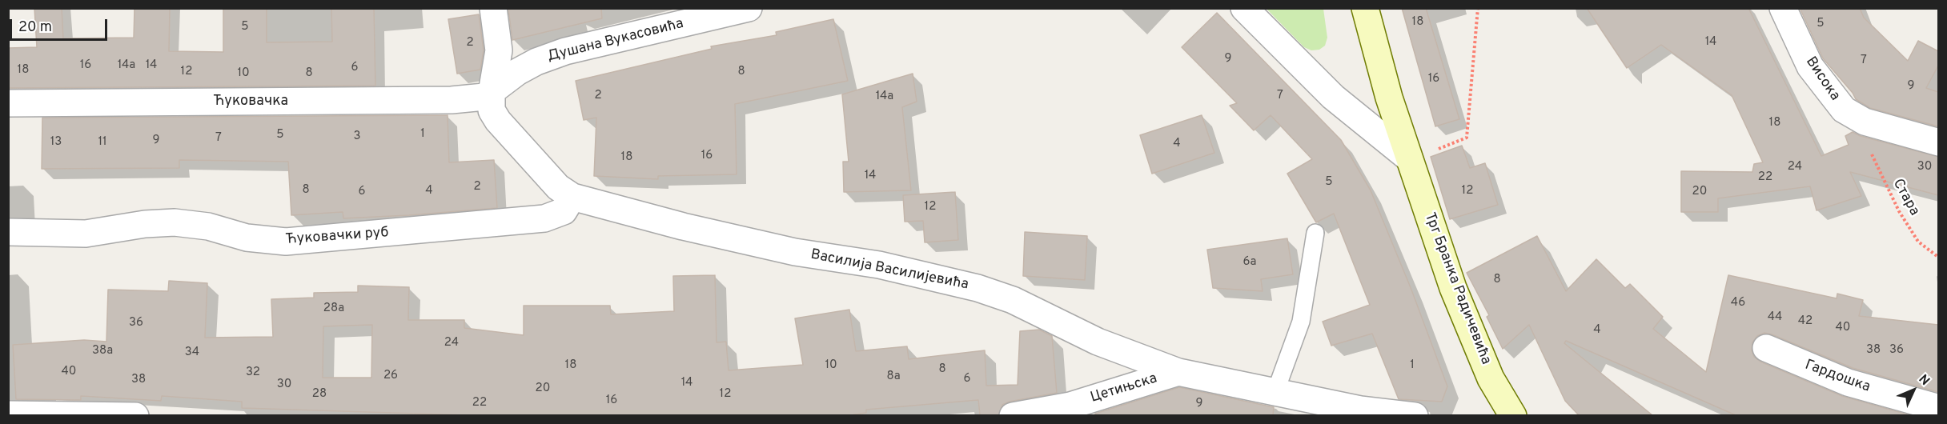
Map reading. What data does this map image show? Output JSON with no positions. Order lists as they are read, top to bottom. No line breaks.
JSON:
{"streets":{"main road":["Трг Бранка Радичевића"],"street":["Душана Вукасовића","Висока","Ћуковачка","Ћуковачки руб","Василија Василијевића","Гардошка","Цетињска"],"path":["Стара"]},"crossings":[["Душана Вукасовића","Ћуковачка"],["Душана Вукасовића","Василија Василијевића"],["Ћуковачка","Василија Василијевића"],["Ћуковачки руб","Василија Василијевића"],["Василија Василијевића","Цетињска"]],"house_numbers":["18","5","5","14","2","9","7","16","14a","14","6","18","12","8","10","8","16","9","2","7","14a","18","1","5","3","7","9","13","11","4","16","18","24","30","14","22","5","2","8","4","12","6","20","12","6a","8","46","28a","44","42","36","40","4","24","38","36","38a","34","18","10","1","8","40","32","26","8a","6","38","14","30","20","28","12","16","22","9"],"scale_bar":"20 m","north":"top right"}
